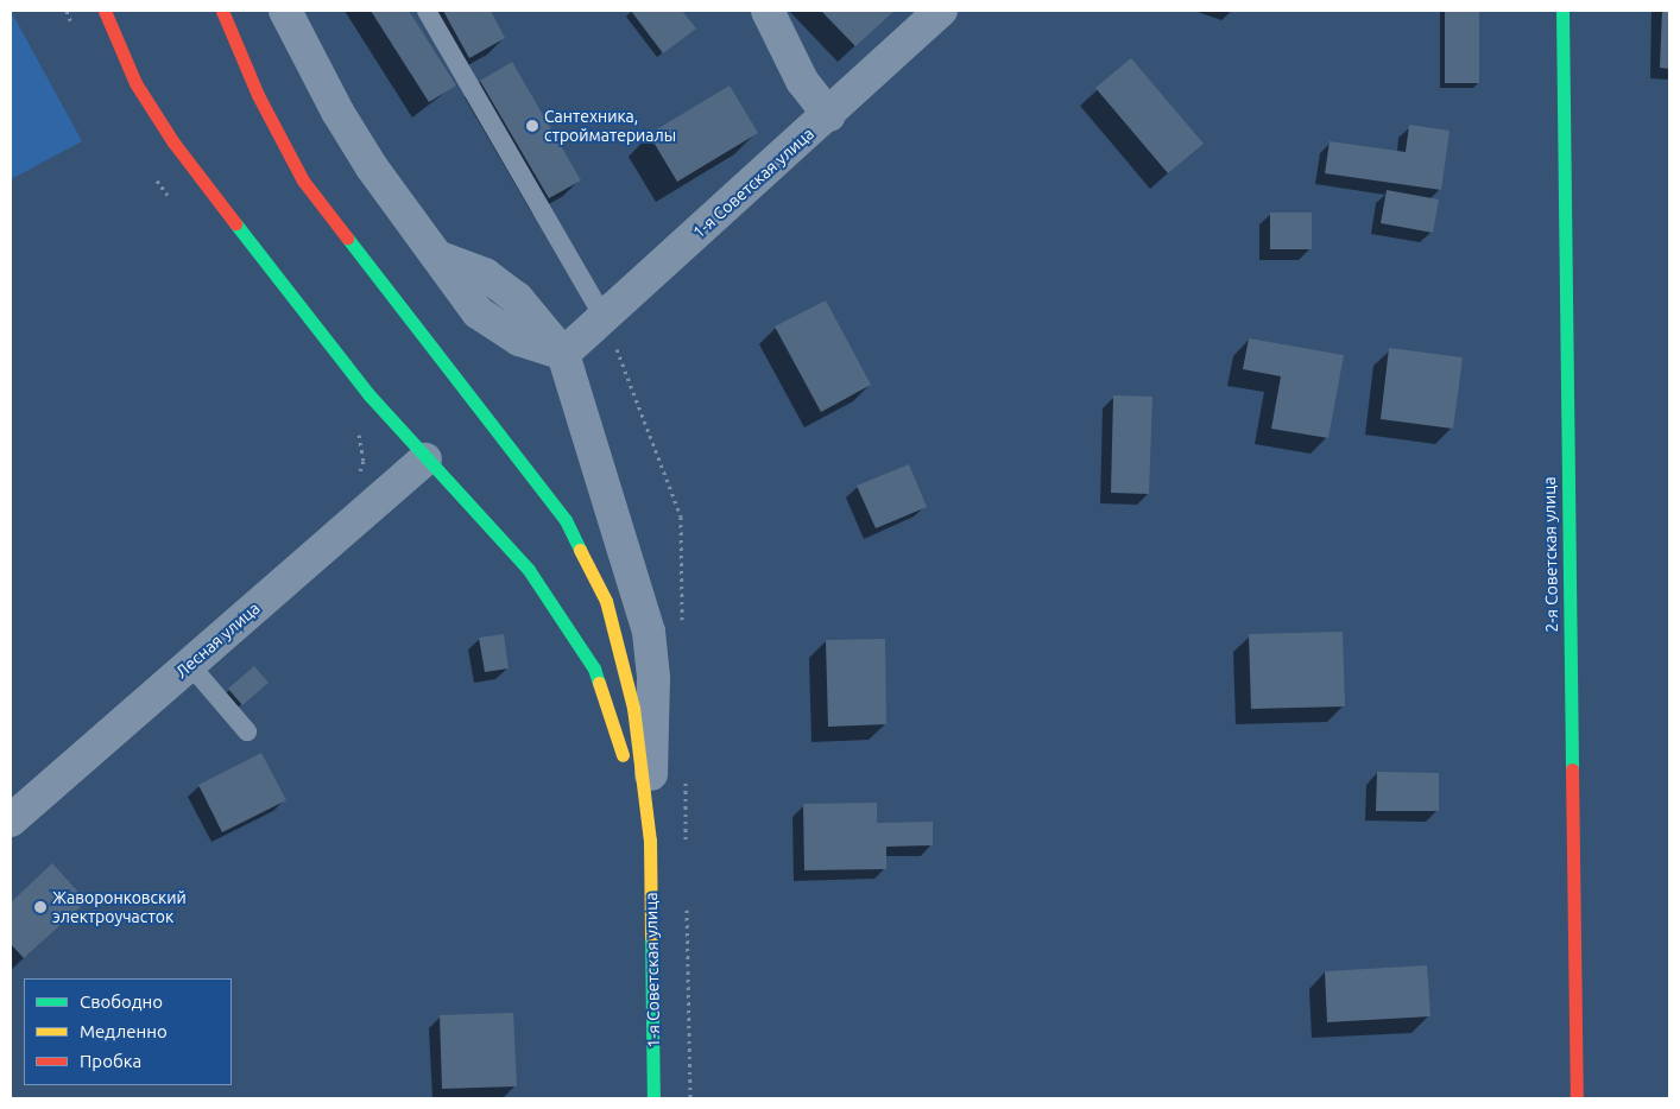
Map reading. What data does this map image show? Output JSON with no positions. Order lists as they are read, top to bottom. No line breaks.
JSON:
{"streets":{"street":["1-я Советская улица","2-я Советская улица","Лесная улица"]},"places":["Сантехника, стройматериалы","Жаворонковский электроучасток"],"legend":["Свободно","Медленно","Пробка"]}
